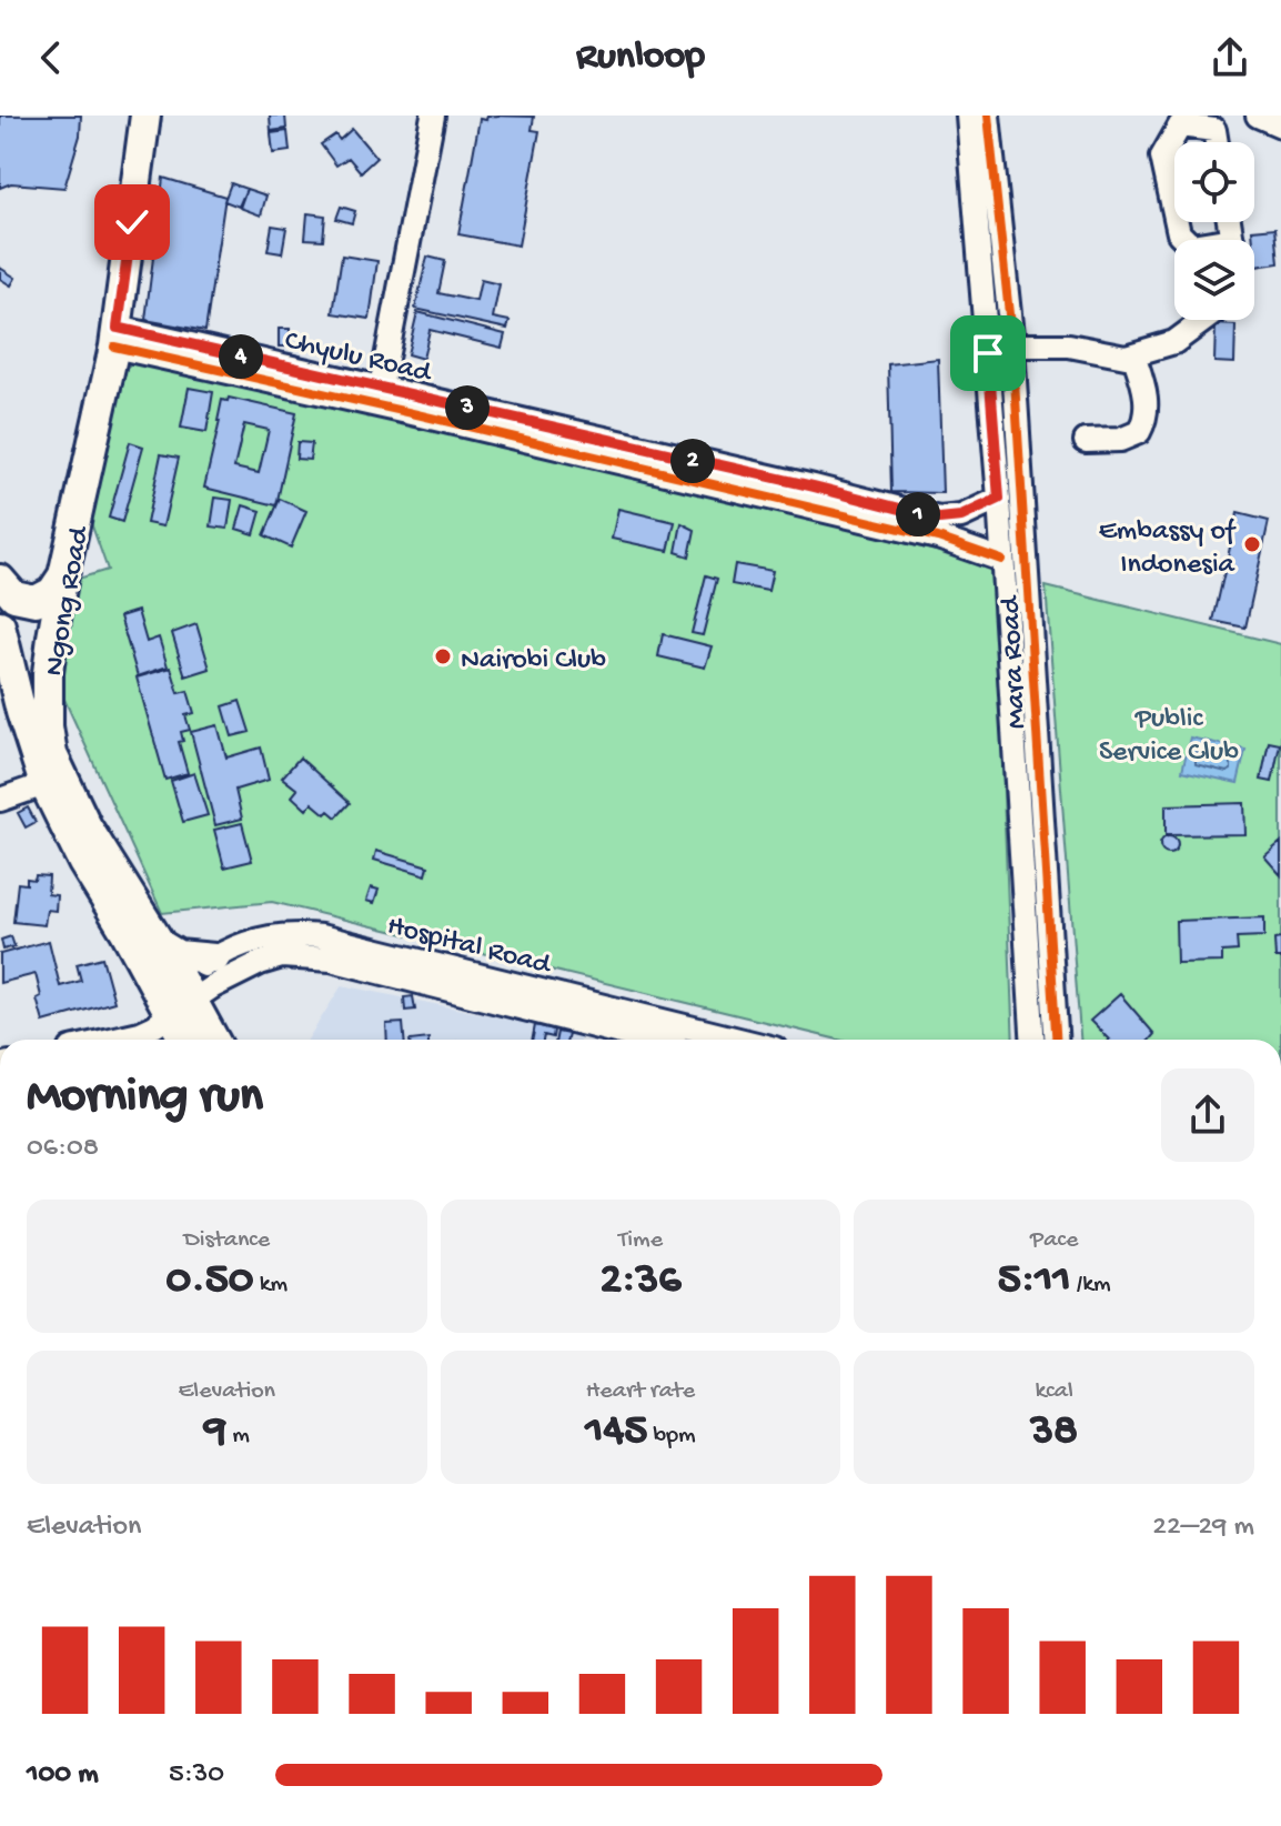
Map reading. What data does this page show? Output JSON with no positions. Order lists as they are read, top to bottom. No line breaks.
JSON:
{"streets":{"main road":["Ngong Road"],"street":["Chyulu Road","Mara Road","Hospital Road"]},"crossings":[["Chyulu Road","Ngong Road"],["Chyulu Road","Mara Road"],["Ngong Road","Hospital Road"]],"parks":["Public Service Club"],"places":["Embassy of Indonesia","Nairobi Club"],"page":{"header":"Runloop","pins":["4","3","2","1"],"heading":["Morning run","06:08"],"stats":[["Distance","0.50 km"],["Time","2:36"],["Pace","5:11 /km"],["Elevation","9 m"],["Heart rate","145 bpm"],["kcal","38"]],"chart":["Elevation","22–29 m"],"list":[{"name":"100 m","note":"5:30"}]}}
